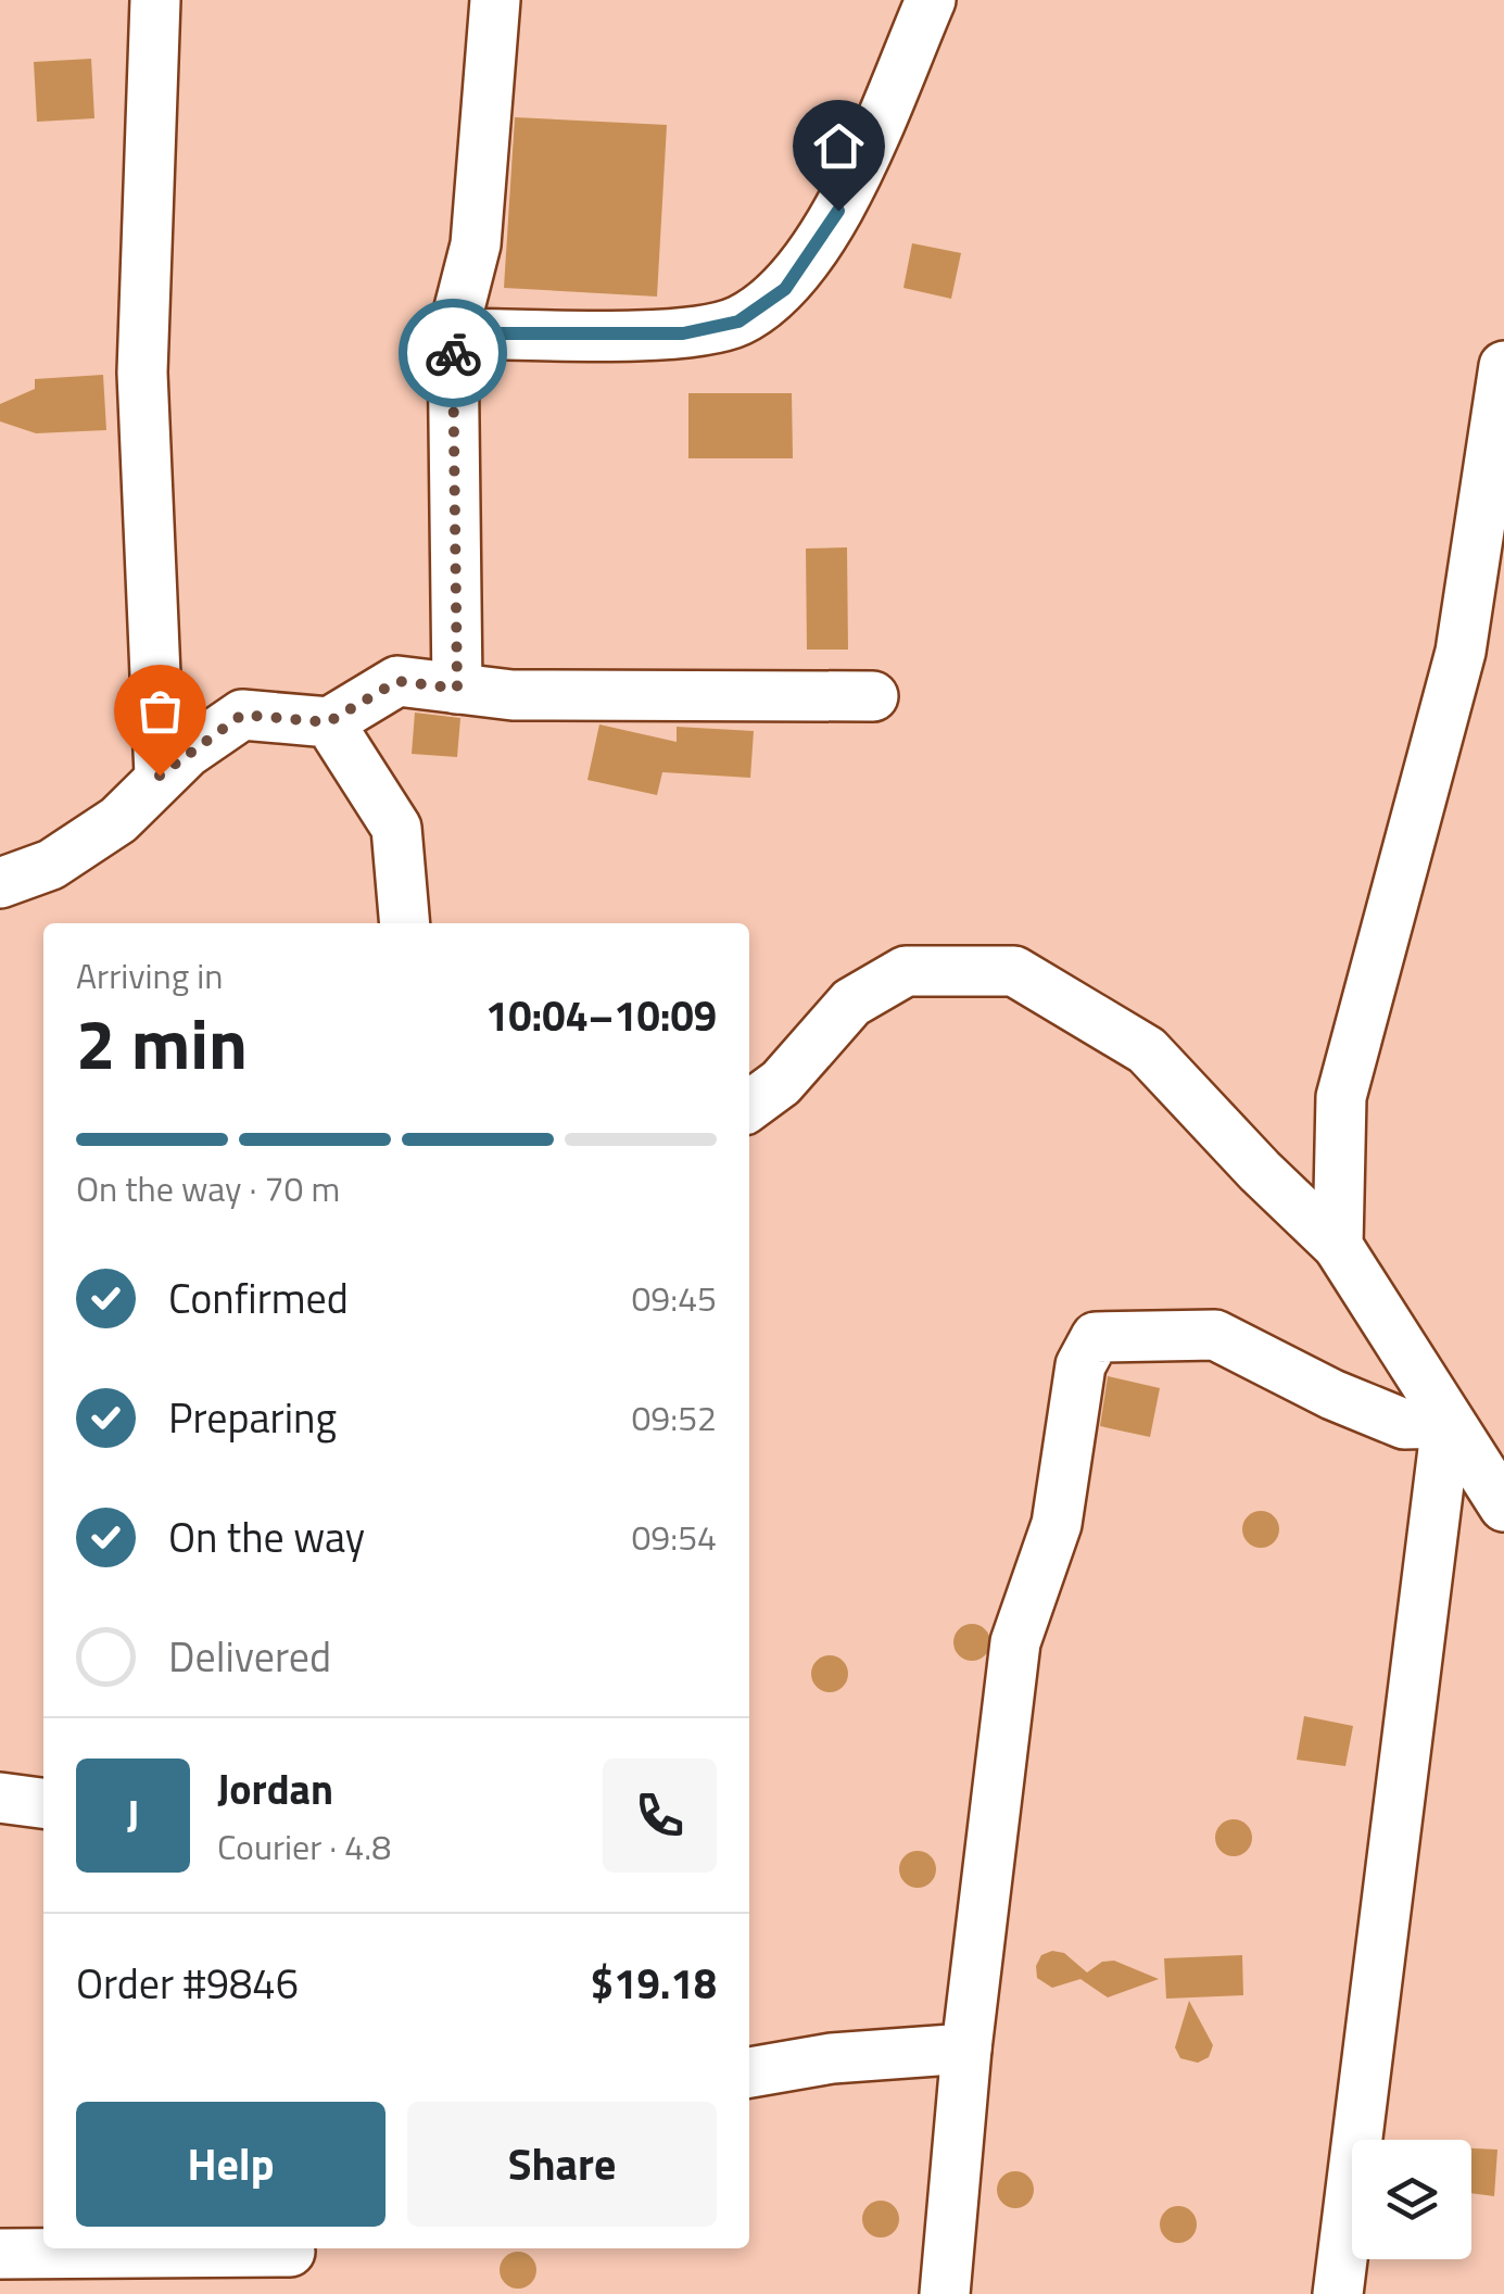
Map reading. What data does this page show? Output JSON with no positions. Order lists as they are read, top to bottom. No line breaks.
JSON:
{"page":{"heading":["2 min","Arriving in","10:04–10:09"],"panel":["Jordan","Courier · 4.8","Order #9846","$19.18"],"bar":"On the way · 70 m","list":[["Confirmed","09:45"],["Preparing","09:52"],["On the way","09:54"],"Delivered"],"round":"J","buttons":["Help","Share"]}}
